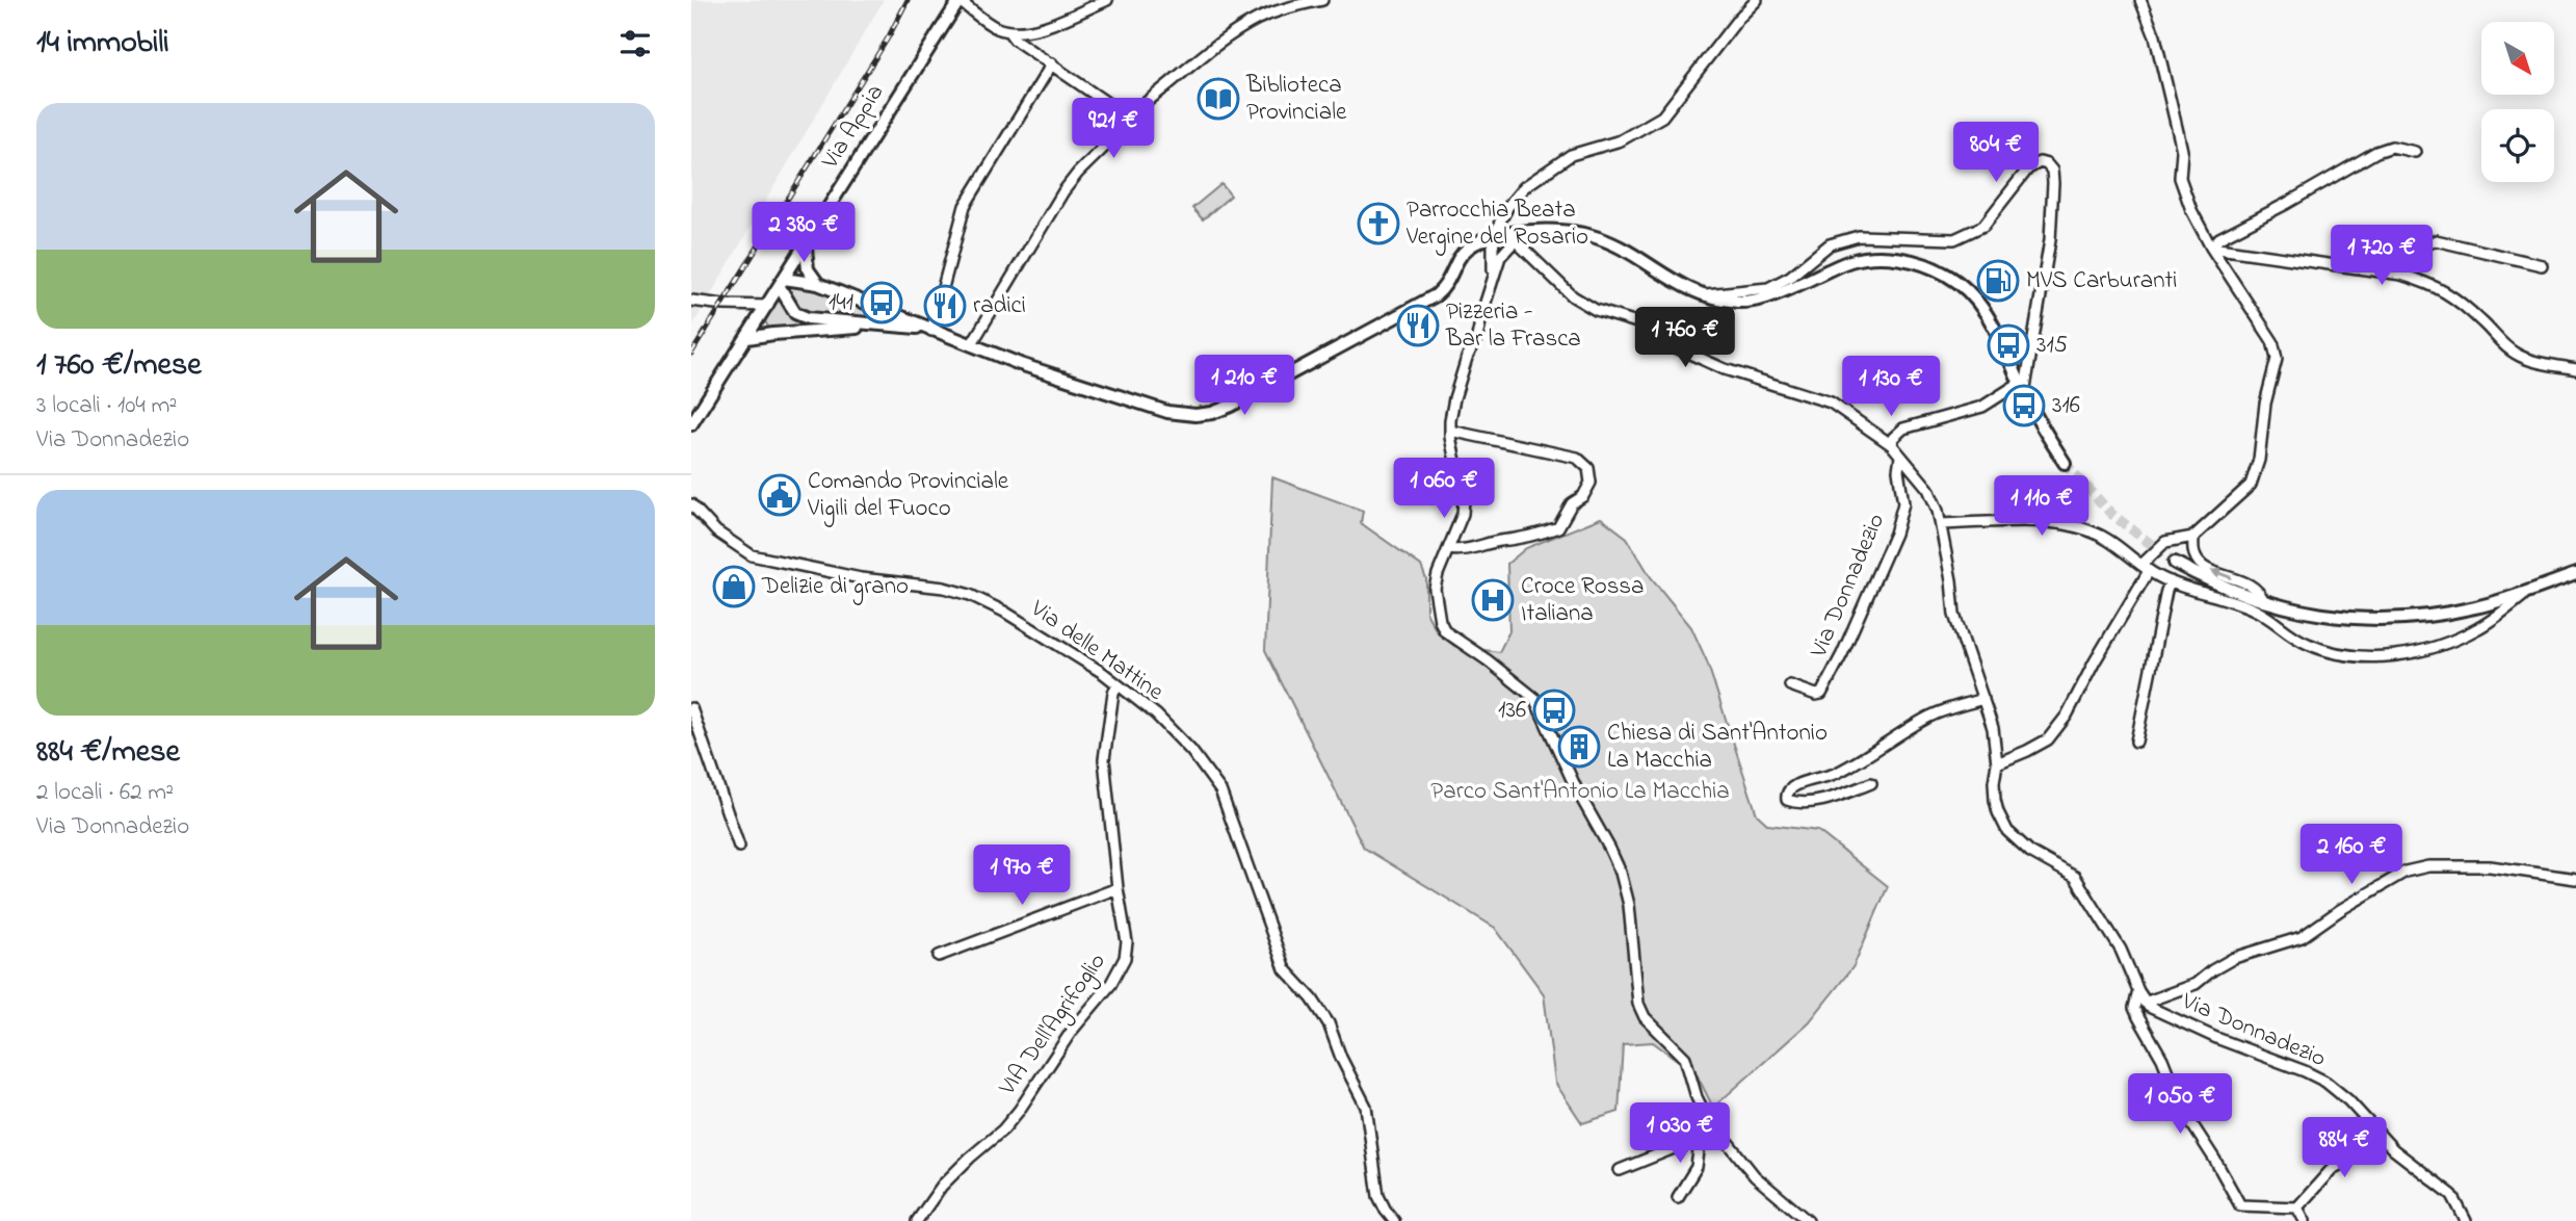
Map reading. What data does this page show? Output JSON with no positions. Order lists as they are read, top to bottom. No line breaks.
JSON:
{"streets":{"main road":["Via Appia"],"street":["Via Donnadezio","Via delle Mattine","VIA Dell'Agrifoglio"]},"crossings":[["Via delle Mattine","VIA Dell'Agrifoglio"]],"parks":["Parco Sant'Antonio La Macchia"],"places":{"library":["Biblioteca Provinciale"],"church":["Parrocchia Beata Vergine del Rosario"],"fuel station":["MVS Carburanti"],"bus stop":["141","315","316","136"],"restaurant":["radici","Pizzeria - Bar la Frasca"],"public building":["Comando Provinciale Vigili del Fuoco"],"shop":["Delizie di grano"],"hospital":["Croce Rossa Italiana"],"building":["Chiesa di Sant'Antonio La Macchia"]},"north":"bottom right","page":{"heading":"14 immobili","list":[{"name":"1 760 €/mese","note":"3 locali · 104 m² · Via Donnadezio"},{"name":"884 €/mese","note":"2 locali · 62 m² · Via Donnadezio"}],"price":["921 €","804 €","2 380 €","1 720 €","1 760 €","1 210 €","1 130 €","1 060 €","1 110 €","2 160 €","1 970 €","1 050 €","1 030 €","884 €"]}}
